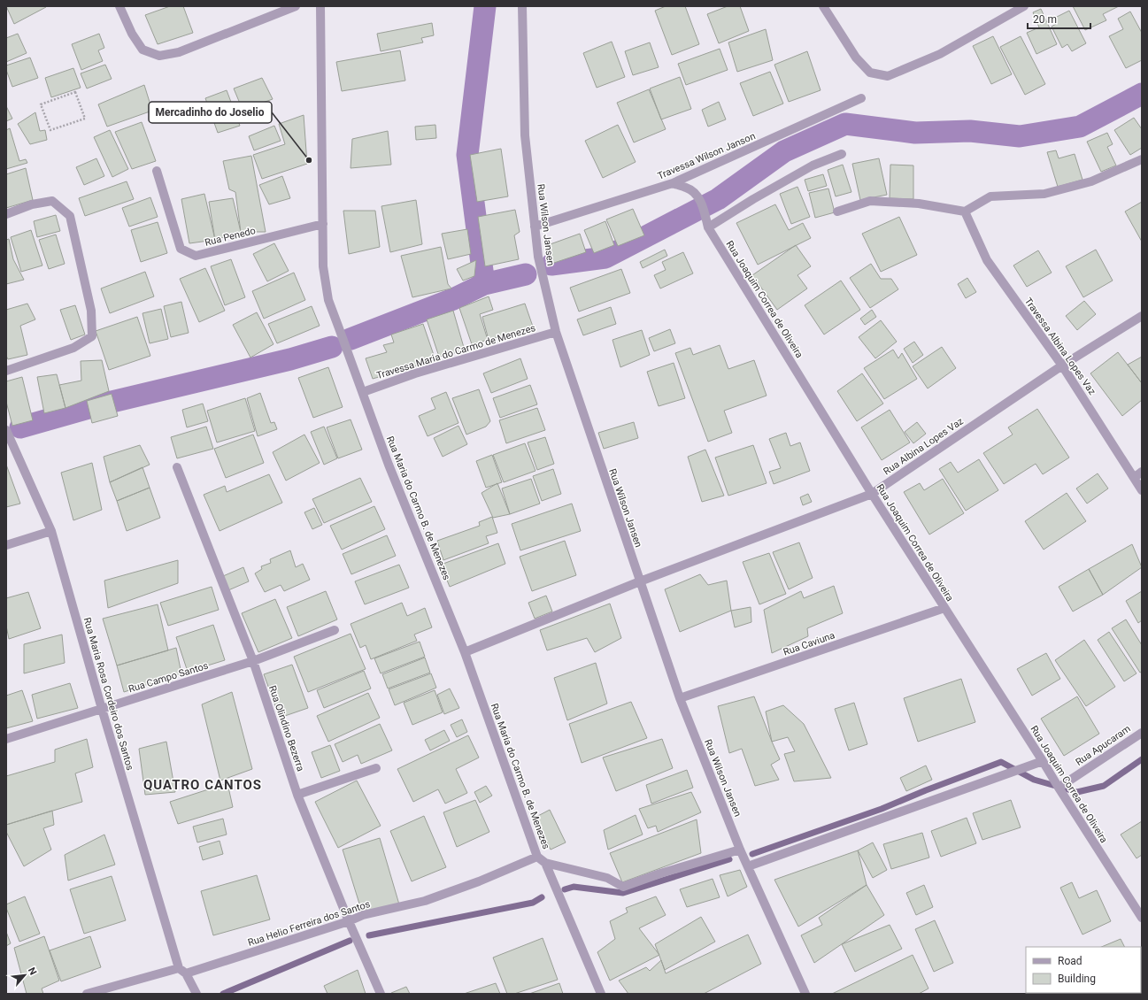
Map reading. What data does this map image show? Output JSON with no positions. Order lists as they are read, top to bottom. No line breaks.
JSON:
{"streets":{"street":["Travessa Wilson Janson","Rua Wilson Jansen","Rua Penedo","Rua Joaquim Correa de Oliveira","Travessa Albina Lopes Vaz","Travessa Maria do Carmo de Menezes","Rua Albina Lopes Vaz","Rua Maria do Carmo B. de Menezes","Rua Caviuna","Rua Campo Santos","Rua Maria Rosa Cordeiro dos Santos","Rua Olindino Bezerra","Rua Apucaram","Rua Helio Ferreira dos Santos"]},"crossings":[["Travessa Wilson Janson","Rua Wilson Jansen"],["Travessa Wilson Janson","Rua Joaquim Correa de Oliveira"],["Rua Wilson Jansen","Travessa Maria do Carmo de Menezes"],["Rua Wilson Jansen","Rua Albina Lopes Vaz"],["Rua Wilson Jansen","Rua Caviuna"],["Rua Penedo","Rua Maria do Carmo B. de Menezes"],["Rua Joaquim Correa de Oliveira","Rua Albina Lopes Vaz"],["Rua Joaquim Correa de Oliveira","Rua Caviuna"],["Rua Joaquim Correa de Oliveira","Rua Apucaram"],["Travessa Albina Lopes Vaz","Rua Albina Lopes Vaz"],["Travessa Maria do Carmo de Menezes","Rua Maria do Carmo B. de Menezes"],["Rua Maria do Carmo B. de Menezes","Rua Helio Ferreira dos Santos"],["Rua Campo Santos","Rua Maria Rosa Cordeiro dos Santos"],["Rua Campo Santos","Rua Olindino Bezerra"],["Rua Olindino Bezerra","Rua Helio Ferreira dos Santos"]],"districts":["QUATRO CANTOS"],"places":["Mercadinho do Joselio"],"legend":["Road","Building"],"scale_bar":"20 m","north":"top right"}
